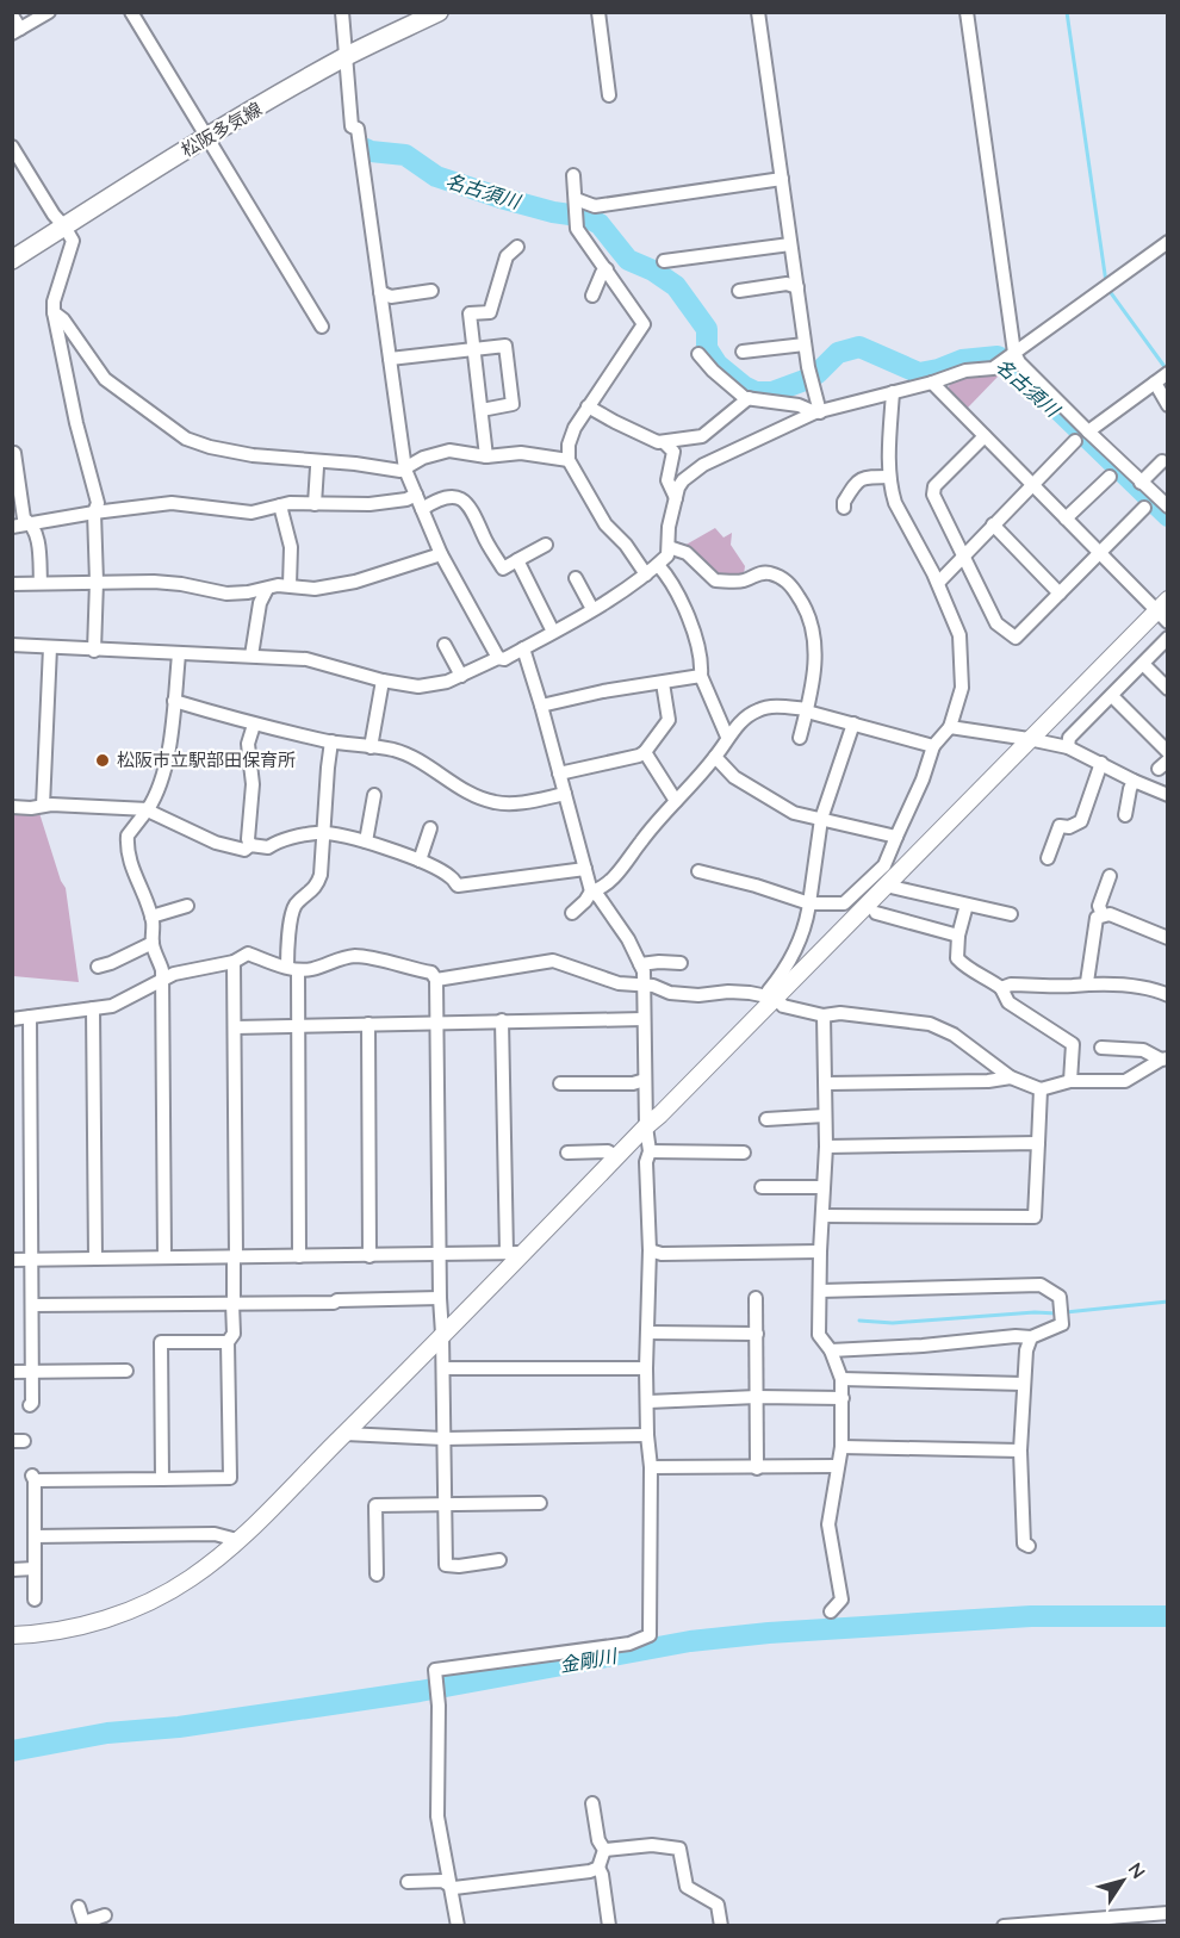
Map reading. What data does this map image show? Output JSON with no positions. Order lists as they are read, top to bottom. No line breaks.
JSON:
{"streets":{"main road":["松阪多気線"]},"water":["名古須川","金剛川"],"places":["松阪市立駅部田保育所"],"north":"top right"}
